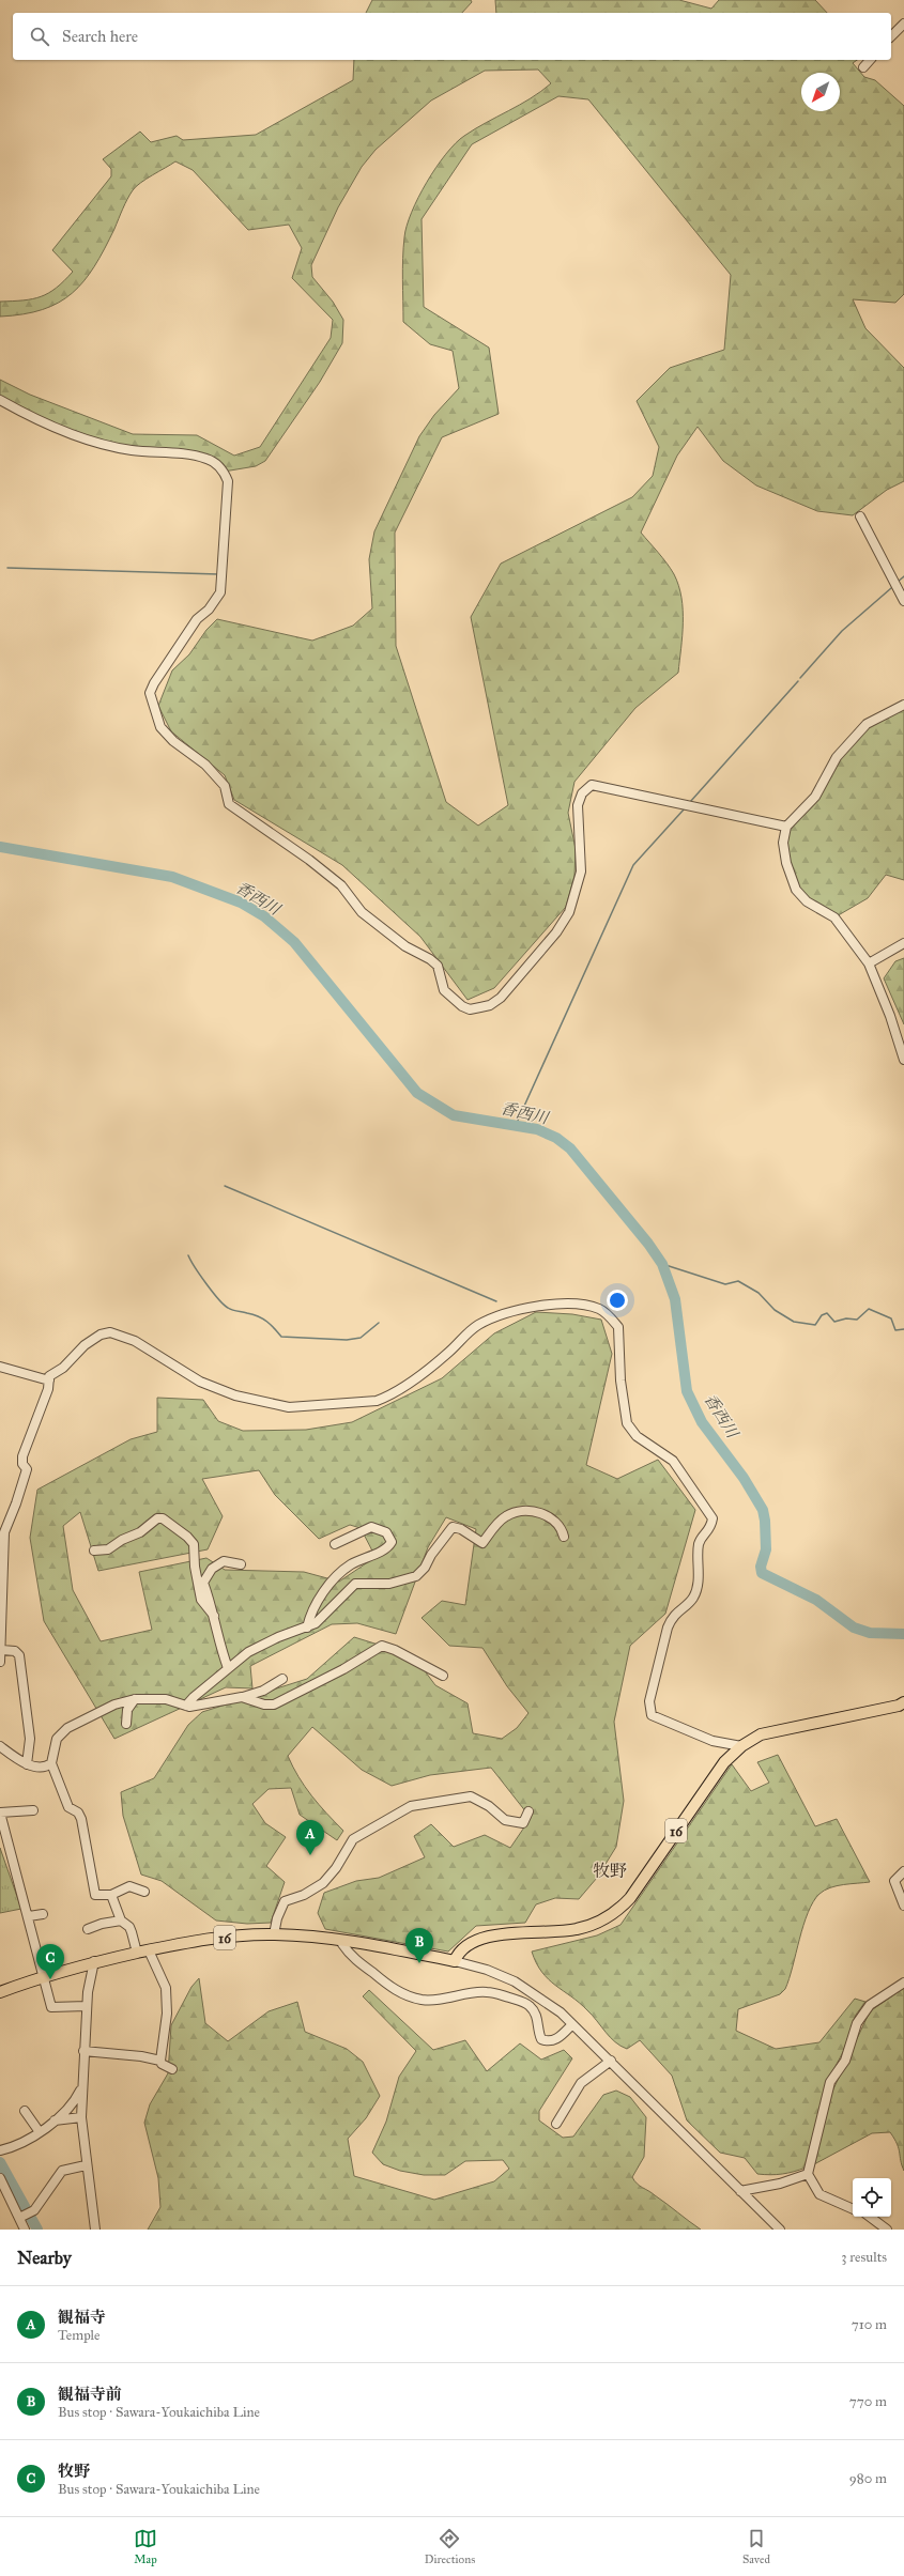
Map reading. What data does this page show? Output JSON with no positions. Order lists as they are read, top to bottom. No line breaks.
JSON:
{"streets":{"main road":["16"]},"districts":["牧野"],"water":["香西川"],"north":"bottom left","page":{"search":"Search here","pins":["A","B","C"],"heading":["Nearby","3 results"],"list":[{"mark":"A","name":"観福寺","note":"Temple","value":"710 m"},{"mark":"B","name":"観福寺前","note":"Bus stop · Sawara-Youkaichiba Line","value":"770 m"},{"mark":"C","name":"牧野","note":"Bus stop · Sawara-Youkaichiba Line","value":"980 m"}],"nav":["Map","Directions","Saved"]}}
